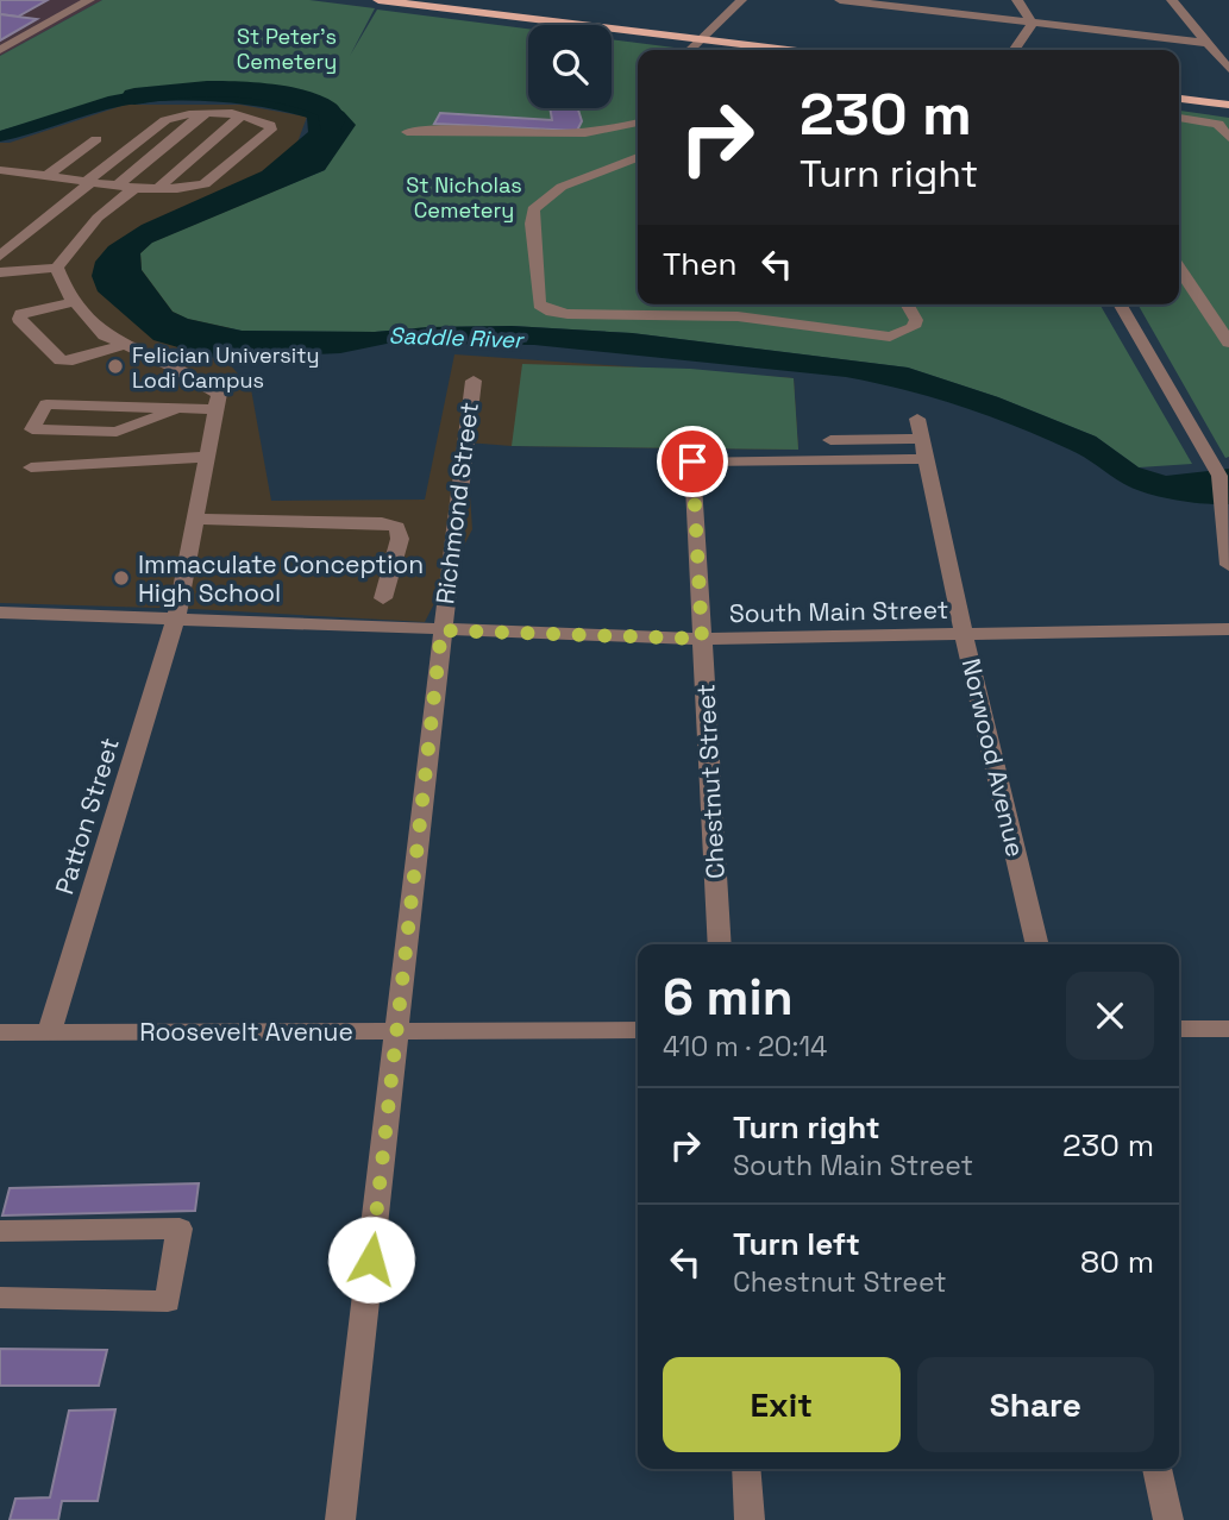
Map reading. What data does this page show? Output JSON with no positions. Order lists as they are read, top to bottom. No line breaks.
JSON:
{"streets":{"street":["Richmond Street","South Main Street","Norwood Avenue","Chestnut Street","Patton Street","Roosevelt Avenue"]},"crossings":[["Richmond Street","South Main Street"],["Richmond Street","Roosevelt Avenue"],["South Main Street","Norwood Avenue"],["South Main Street","Chestnut Street"],["South Main Street","Patton Street"],["Norwood Avenue","Chestnut Street"],["Patton Street","Roosevelt Avenue"]],"water":["Saddle River"],"parks":["St Peter's Cemetery","St Nicholas Cemetery"],"places":["Felician University Lodi Campus","Immaculate Conception High School"],"page":{"turn":["230 m","Turn right"],"then":"Then","heading":["6 min","410 m · 20:14"],"list":[{"name":"Turn right","note":"South Main Street","value":"230 m"},{"name":"Turn left","note":"Chestnut Street","value":"80 m"}],"buttons":["Exit","Share"]}}
